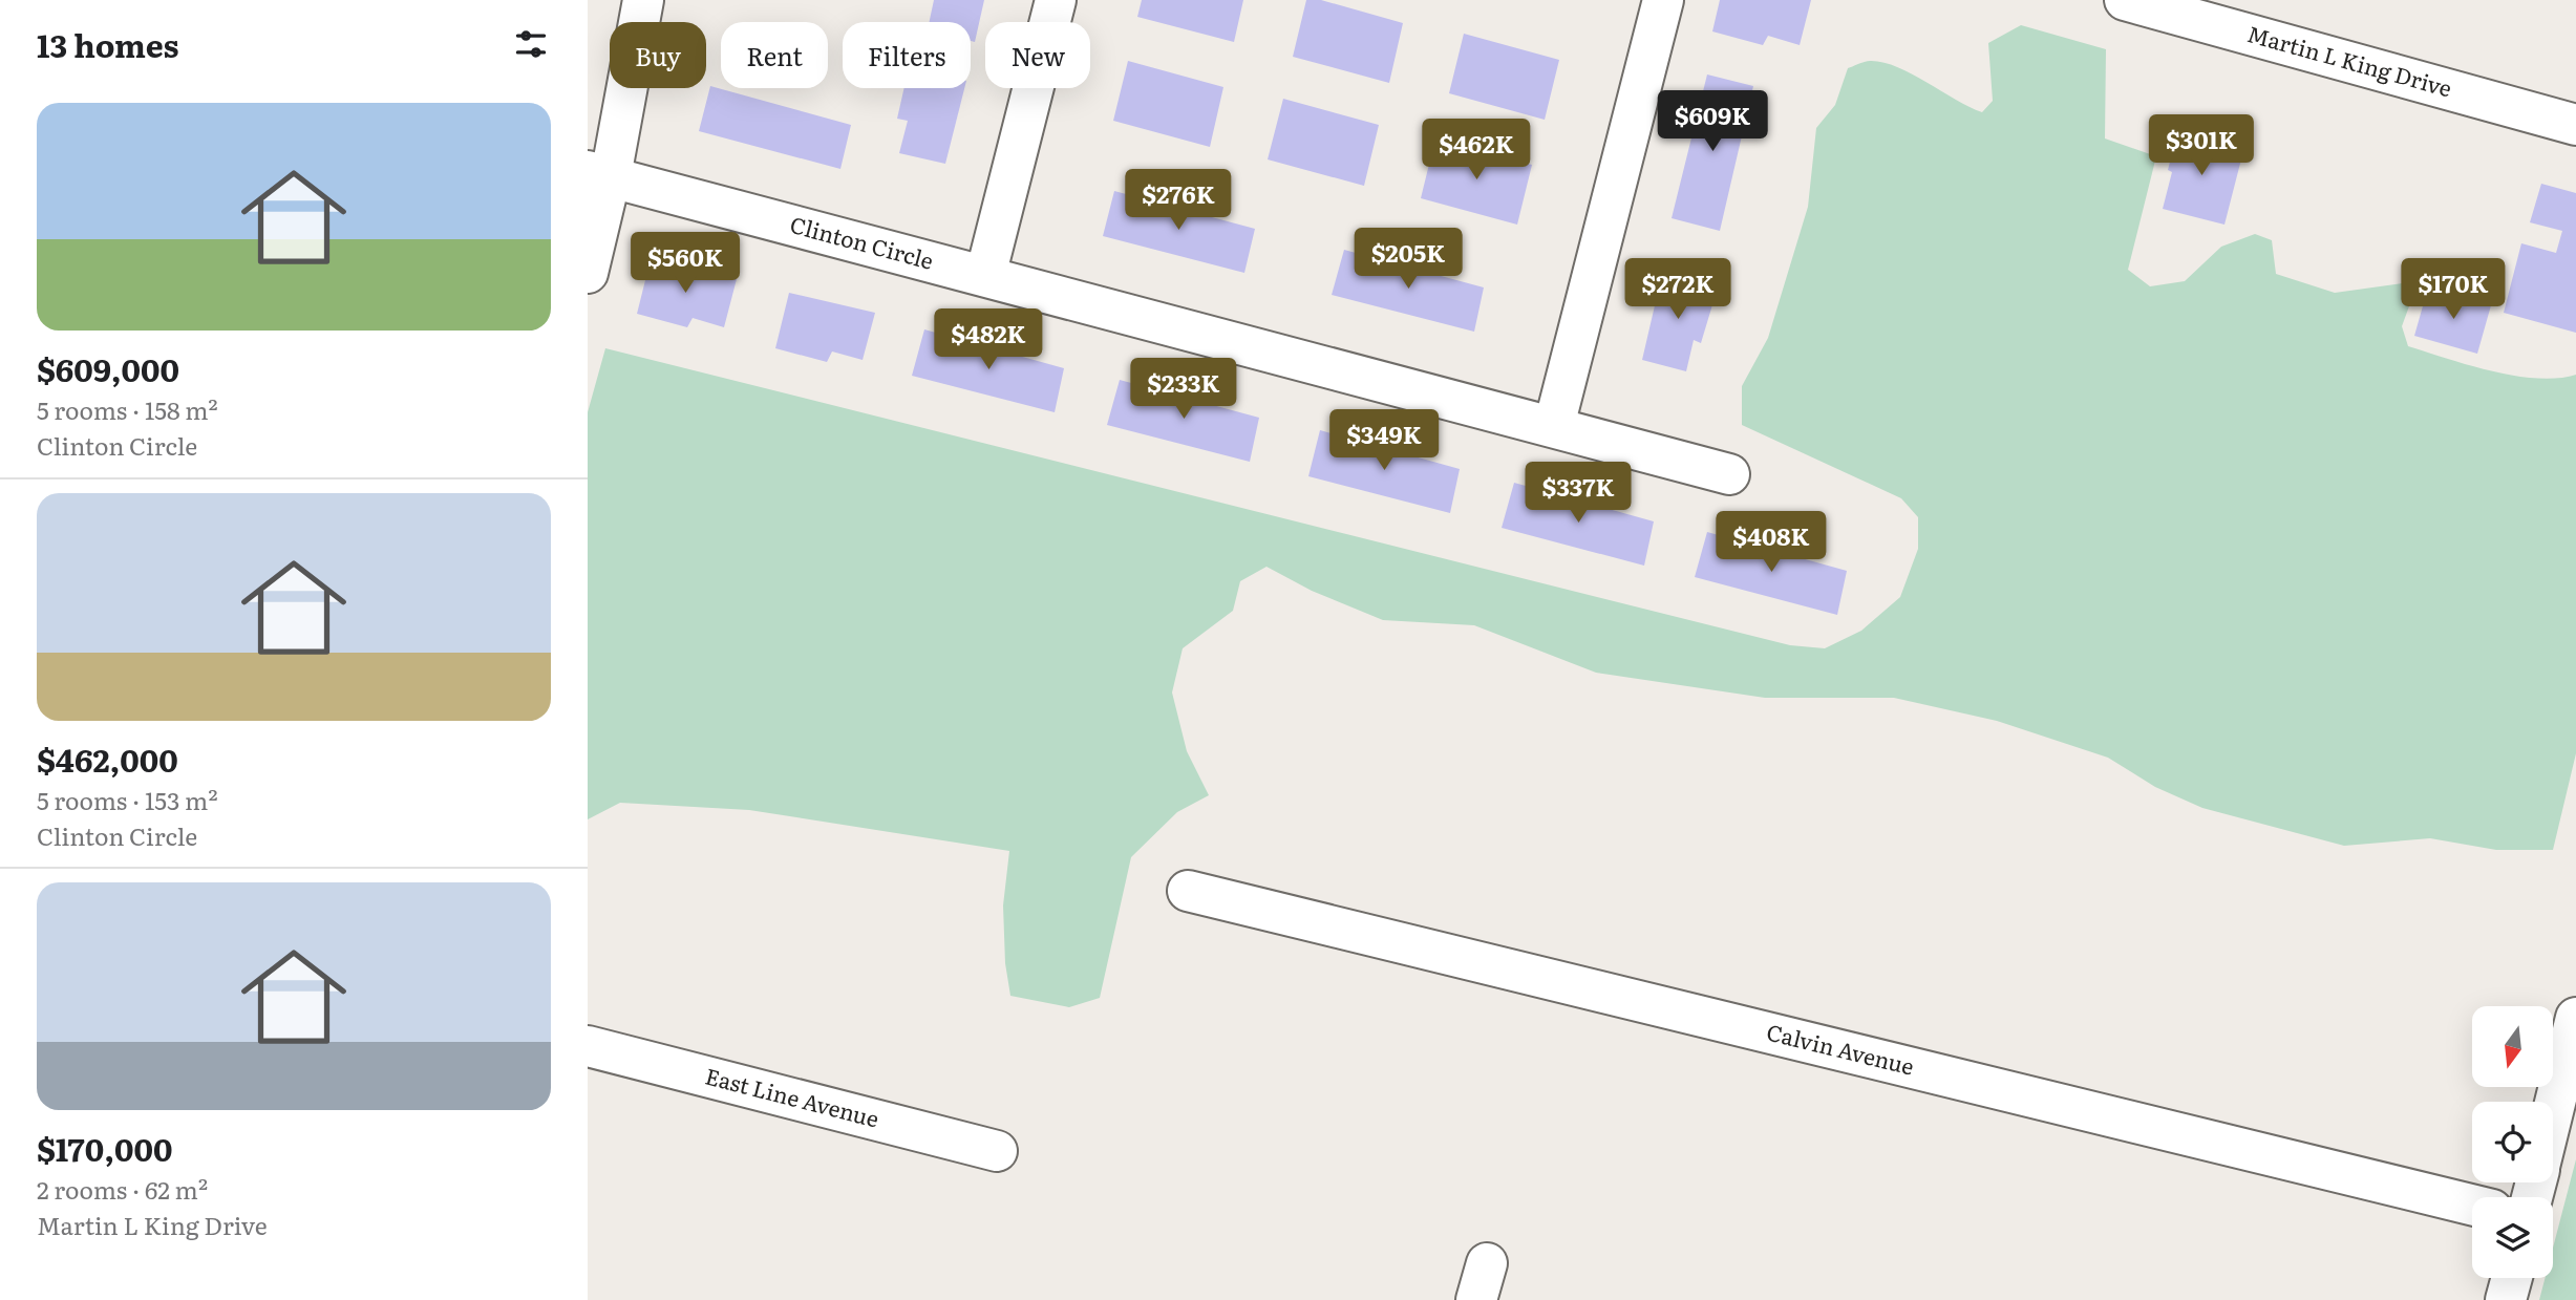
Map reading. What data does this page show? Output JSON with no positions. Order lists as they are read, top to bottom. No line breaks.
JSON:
{"streets":{"street":["Martin L King Drive","Clinton Circle","Calvin Avenue","East Line Avenue"]},"north":"bottom","page":{"heading":"13 homes","chip":["Buy","Rent","Filters","New"],"list":[{"name":"$609,000","note":"5 rooms · 158 m² · Clinton Circle"},{"name":"$462,000","note":"5 rooms · 153 m² · Clinton Circle"},{"name":"$170,000","note":"2 rooms · 62 m² · Martin L King Drive"}],"price":["$609K","$301K","$462K","$276K","$205K","$560K","$272K","$170K","$482K","$233K","$349K","$337K","$408K"]}}
